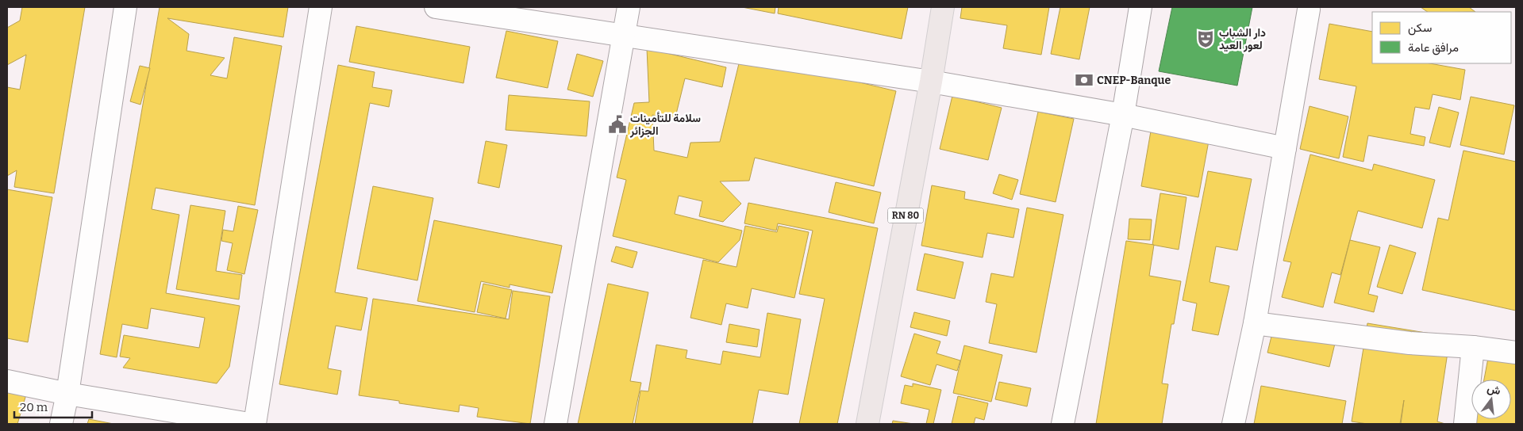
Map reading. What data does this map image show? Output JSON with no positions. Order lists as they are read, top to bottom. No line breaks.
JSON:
{"streets":{"main road":["RN 80"]},"places":{"theatre":["دار الشباب لعور العيد"],"bank":["CNEP-Banque"],"public building":["سلامة للتأمينات الجزائر"]},"legend":["سكن","مرافق عامة"],"scale_bar":"20 m","north":"top"}
